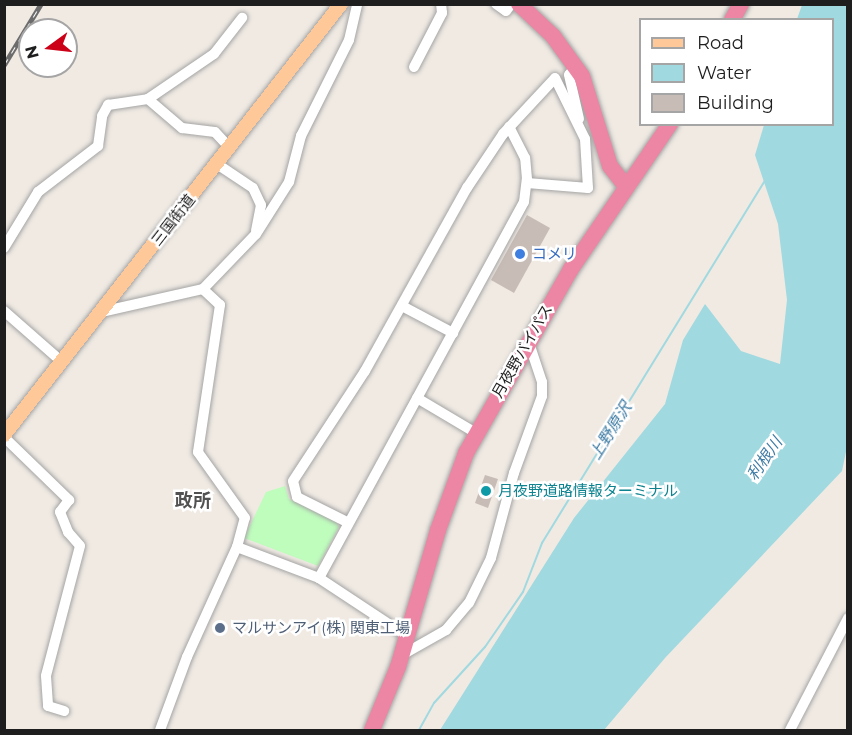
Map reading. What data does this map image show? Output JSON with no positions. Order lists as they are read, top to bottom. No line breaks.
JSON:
{"streets":{"highway":["月夜野バイパス"],"main road":["三国街道"]},"districts":["政所"],"water":["上野原沢","利根川"],"places":["コメリ","月夜野道路情報ターミナル","マルサンアイ(株) 関東工場"],"legend":["Road","Water","Building"],"north":"left"}
